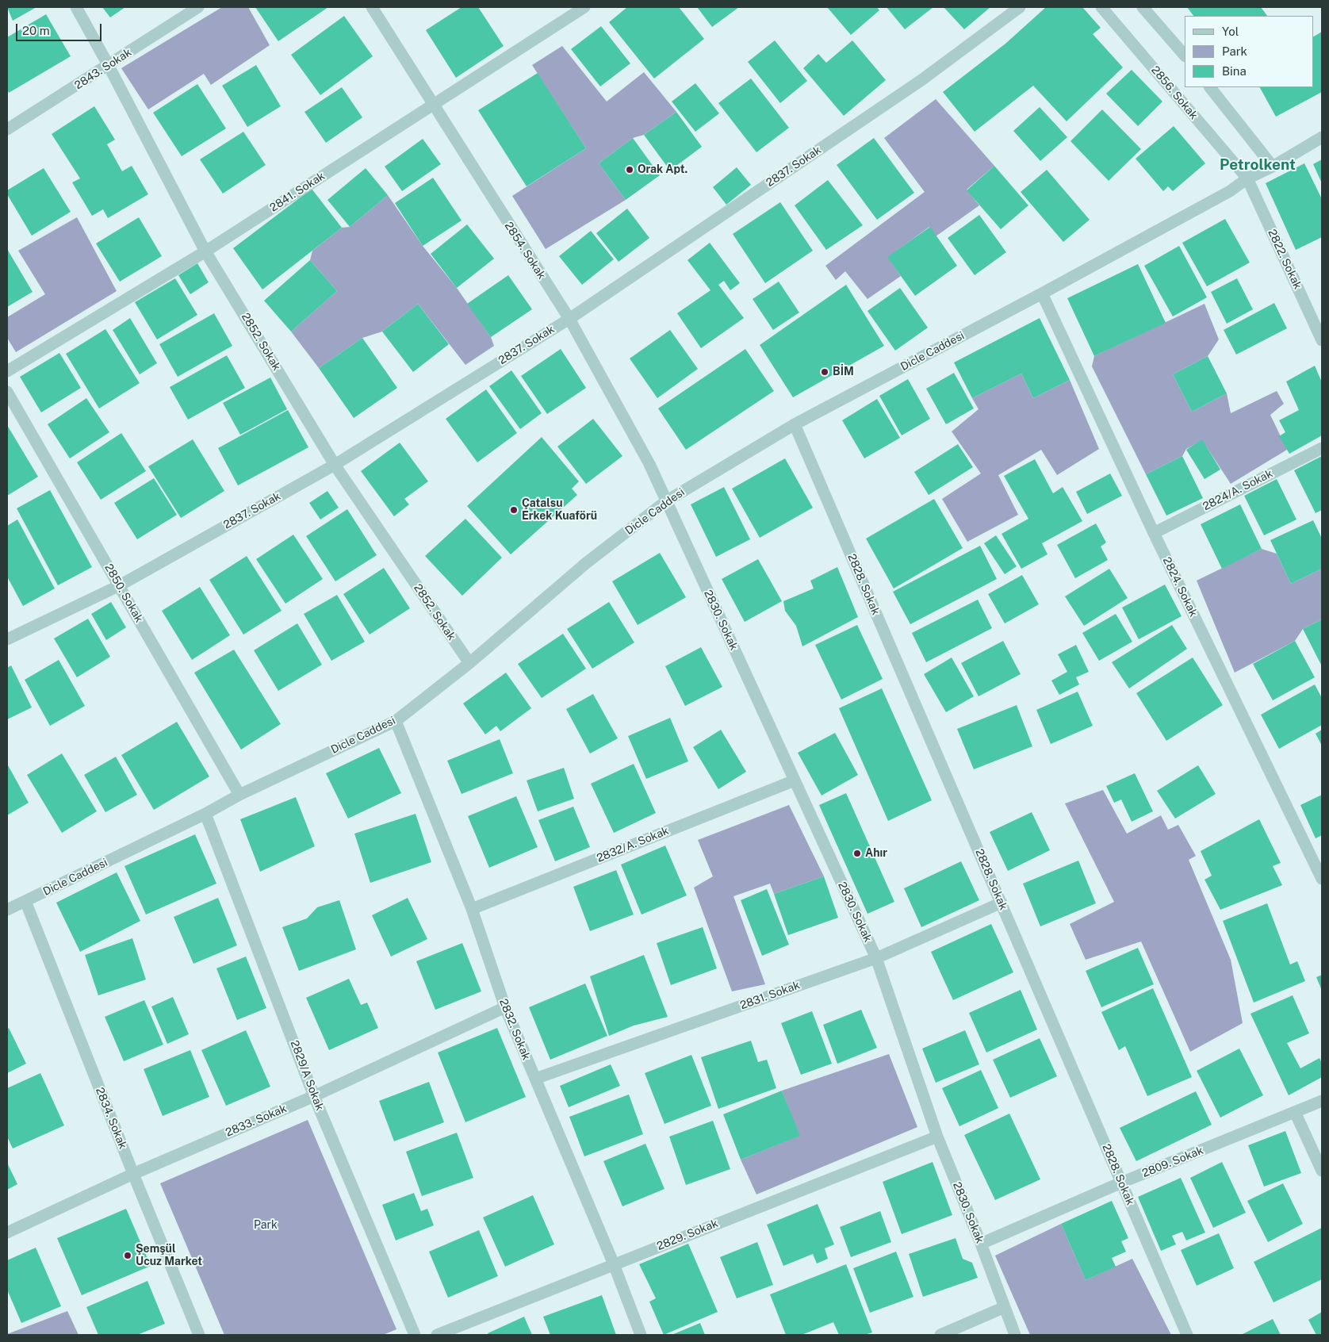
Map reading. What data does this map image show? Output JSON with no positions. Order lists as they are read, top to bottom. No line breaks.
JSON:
{"streets":{"street":["2843. Sokak","2856. Sokak","2837. Sokak","2841. Sokak","2854. Sokak","2822. Sokak","2852. Sokak","Dicle Caddesi","2824/A. Sokak","2828. Sokak","2824. Sokak","2850. Sokak","2830. Sokak","2832/A. Sokak","2831. Sokak","2832. Sokak","2829/A Sokak","2834. Sokak","2833. Sokak","2809. Sokak","2829. Sokak"]},"crossings":[["2843. Sokak","2852. Sokak"],["2856. Sokak","2822. Sokak"],["2856. Sokak","Dicle Caddesi"],["2837. Sokak","2854. Sokak"],["2837. Sokak","2852. Sokak"],["2837. Sokak","2850. Sokak"],["2841. Sokak","2854. Sokak"],["2841. Sokak","2852. Sokak"],["2854. Sokak","Dicle Caddesi"],["2854. Sokak","2830. Sokak"],["2822. Sokak","Dicle Caddesi"],["2852. Sokak","Dicle Caddesi"],["Dicle Caddesi","2828. Sokak"],["Dicle Caddesi","2824. Sokak"],["Dicle Caddesi","2850. Sokak"],["Dicle Caddesi","2830. Sokak"],["Dicle Caddesi","2832. Sokak"],["Dicle Caddesi","2829/A Sokak"],["Dicle Caddesi","2834. Sokak"],["2824/A. Sokak","2824. Sokak"],["2828. Sokak","2831. Sokak"],["2828. Sokak","2809. Sokak"],["2830. Sokak","2832/A. Sokak"],["2830. Sokak","2831. Sokak"],["2830. Sokak","2809. Sokak"],["2830. Sokak","2829. Sokak"],["2832/A. Sokak","2832. Sokak"],["2831. Sokak","2832. Sokak"],["2832. Sokak","2833. Sokak"],["2832. Sokak","2829. Sokak"],["2829/A Sokak","2833. Sokak"],["2834. Sokak","2833. Sokak"]],"districts":["Petrolkent"],"parks":["Park"],"places":["Orak Apt.","BİM","Çatalsu Erkek Kuaförü","Ahır","Şemşül Ucuz Market"],"legend":["Yol","Park","Bina"],"scale_bar":"20 m"}
